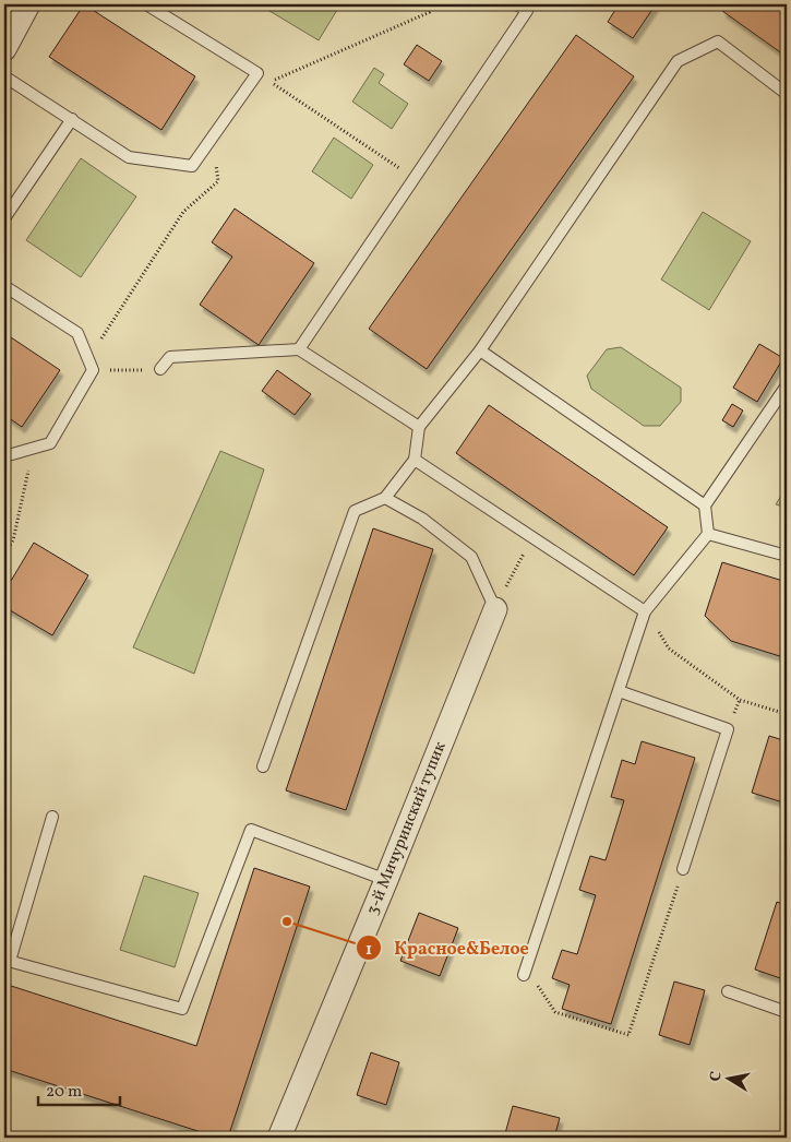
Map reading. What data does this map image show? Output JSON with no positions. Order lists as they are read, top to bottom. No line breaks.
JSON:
{"streets":{"street":["3-й Мичуринский тупик"]},"places":["Красное&Белое"],"scale_bar":"20 m","north":"left"}
